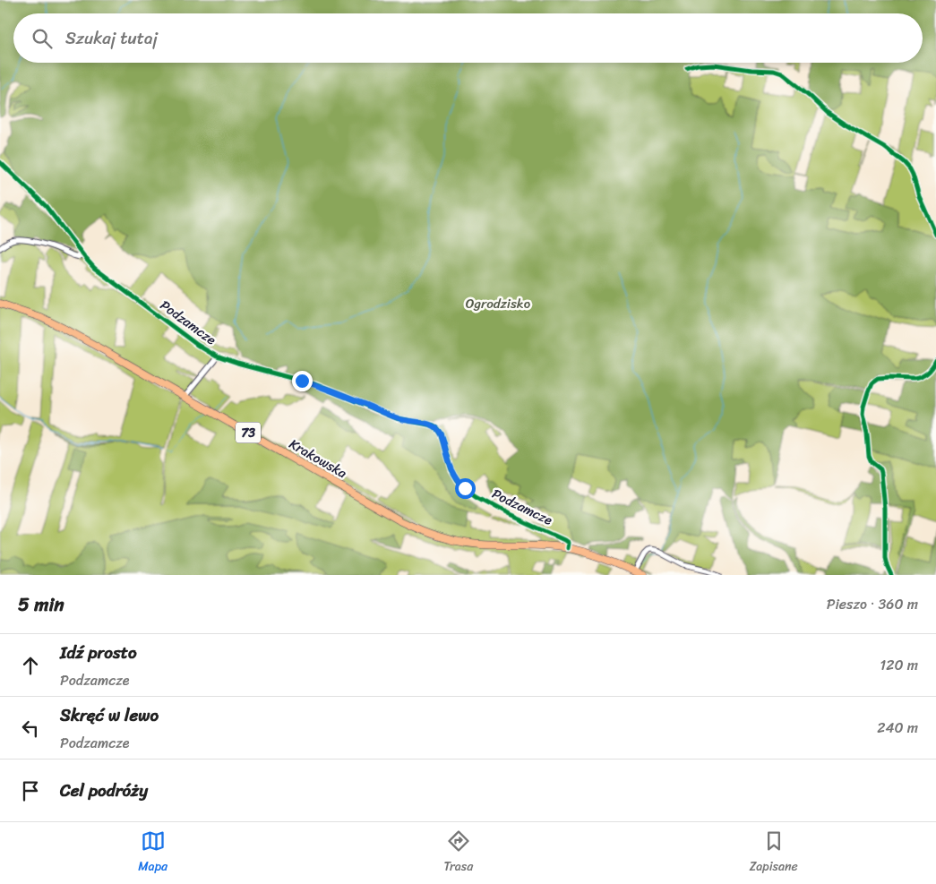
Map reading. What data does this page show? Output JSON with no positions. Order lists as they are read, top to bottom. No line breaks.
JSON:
{"streets":{"main road":["73","Krakowska"],"street":["Podzamcze"]},"crossings":[["Podzamcze","Krakowska"]],"parks":["Ogrodzisko"],"page":{"search":"Szukaj tutaj","heading":["5 min","Pieszo · 360 m"],"list":[["Idź prosto","Podzamcze","120 m"],["Skręć w lewo","Podzamcze","240 m"],"Cel podróży"],"nav":["Mapa","Trasa","Zapisane"]}}
